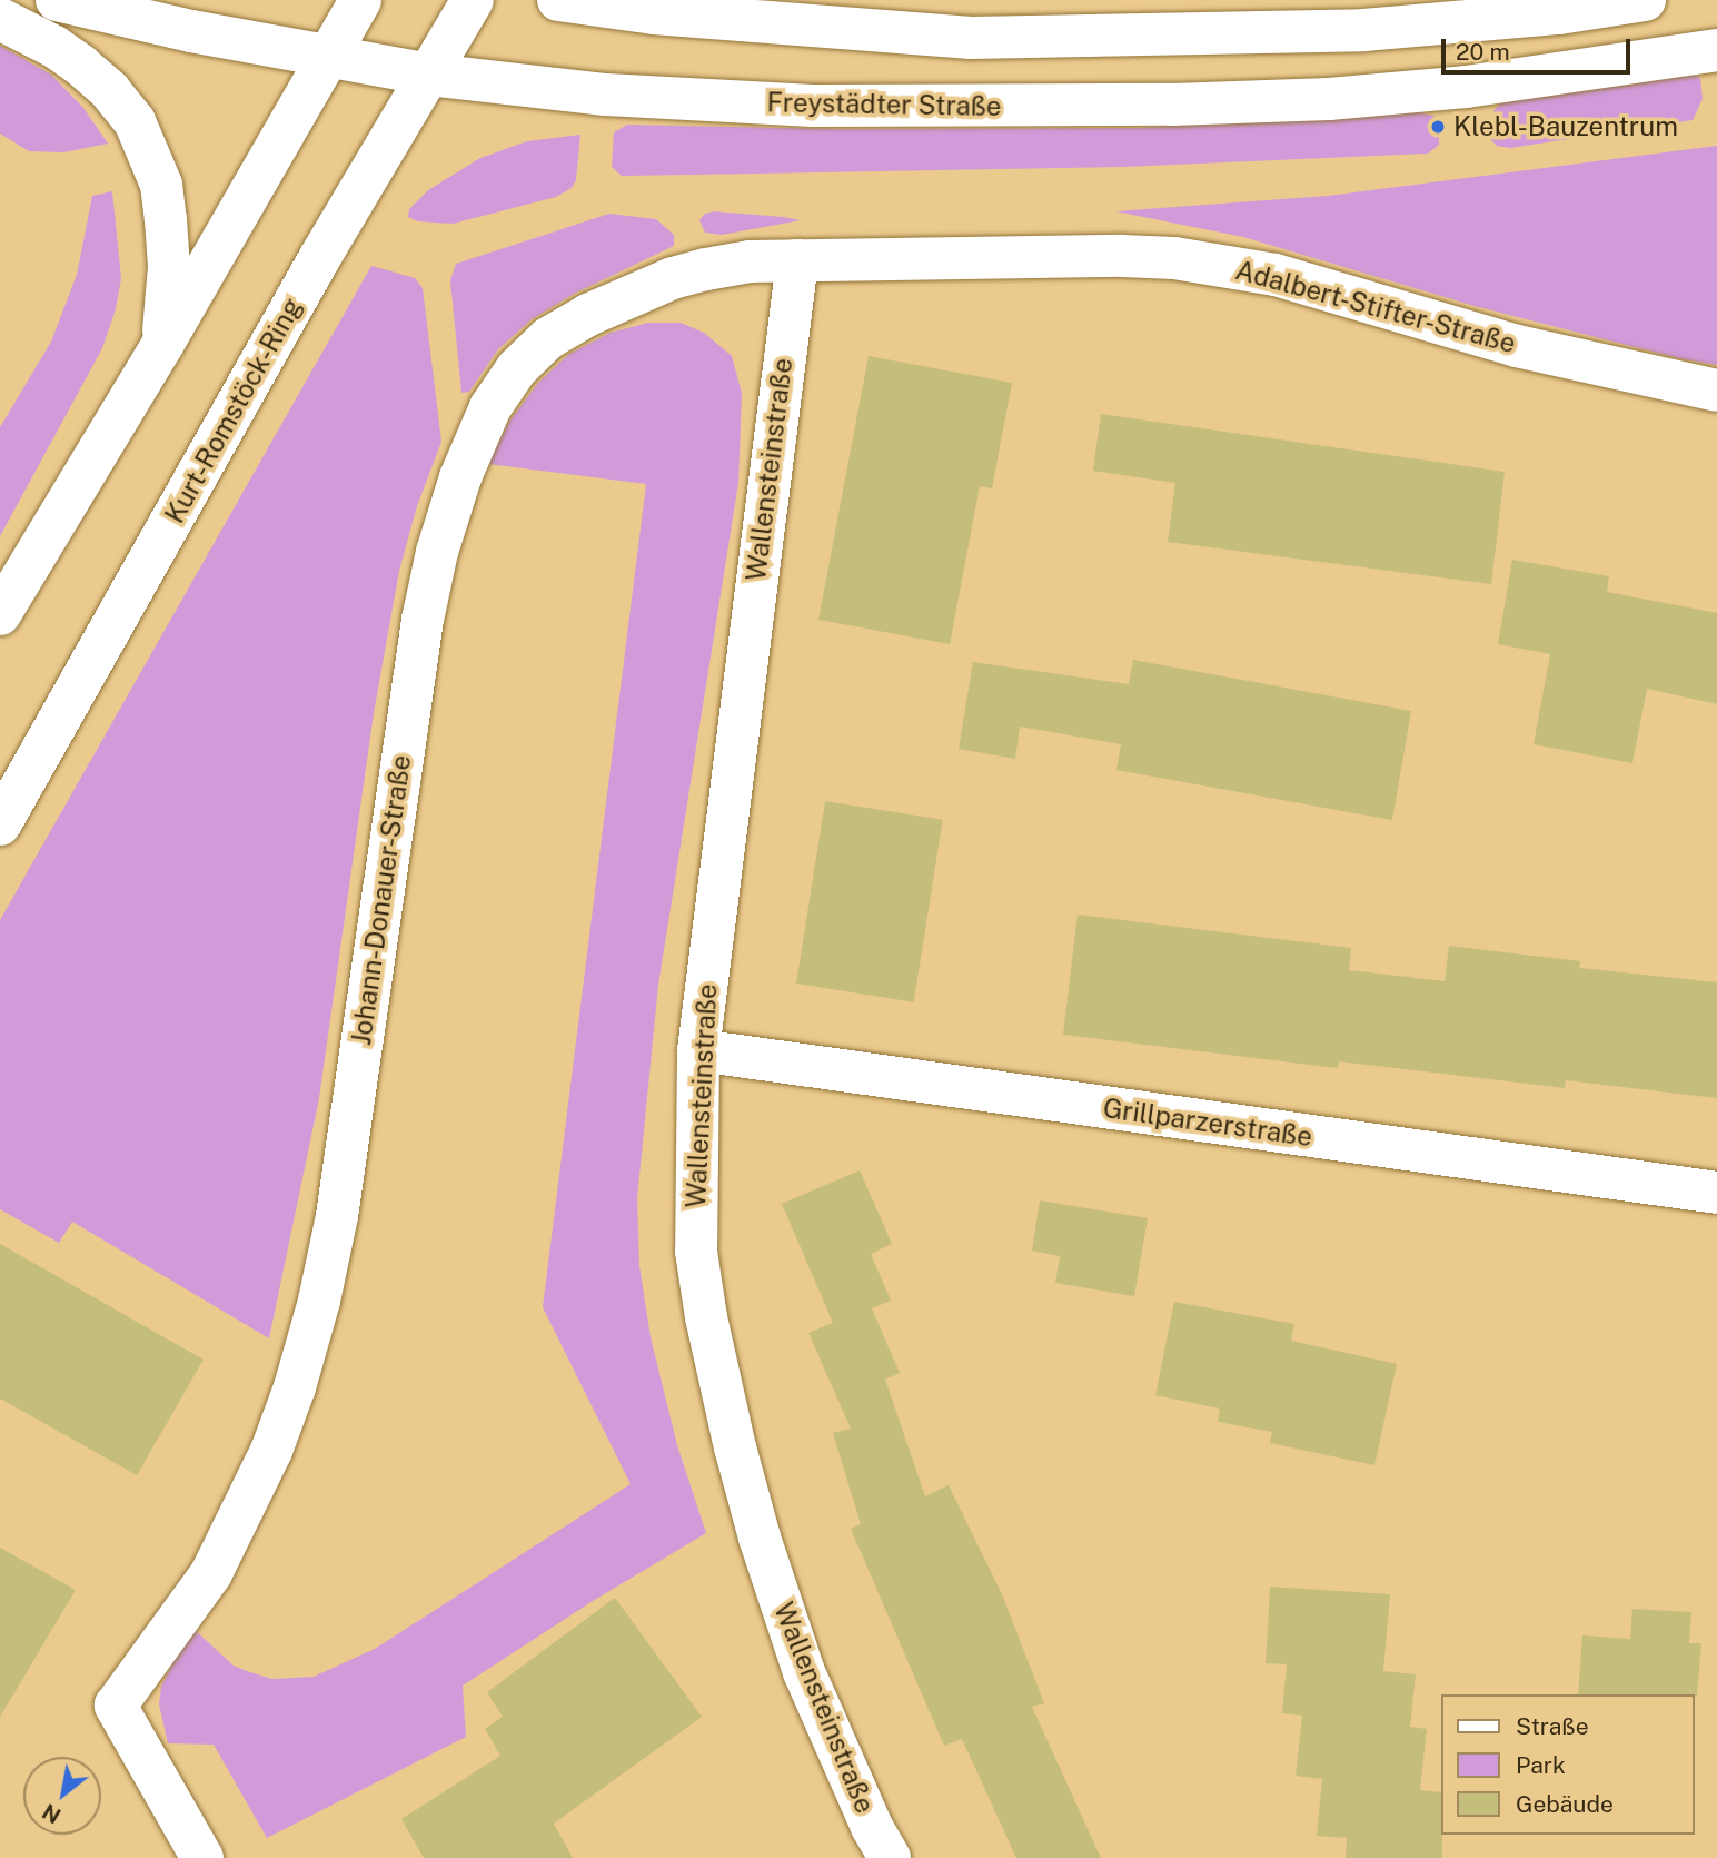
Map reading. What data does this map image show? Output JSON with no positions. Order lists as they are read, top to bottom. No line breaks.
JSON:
{"streets":{"street":["Freystädter Straße","Adalbert-Stifter-Straße","Kurt-Romstöck-Ring","Wallensteinstraße","Johann-Donauer-Straße","Grillparzerstraße"]},"crossings":[["Freystädter Straße","Kurt-Romstöck-Ring"],["Adalbert-Stifter-Straße","Wallensteinstraße"],["Adalbert-Stifter-Straße","Johann-Donauer-Straße"],["Wallensteinstraße","Johann-Donauer-Straße"],["Wallensteinstraße","Grillparzerstraße"]],"places":["Klebl-Bauzentrum"],"legend":["Straße","Park","Gebäude"],"scale_bar":"20 m","north":"bottom left"}
